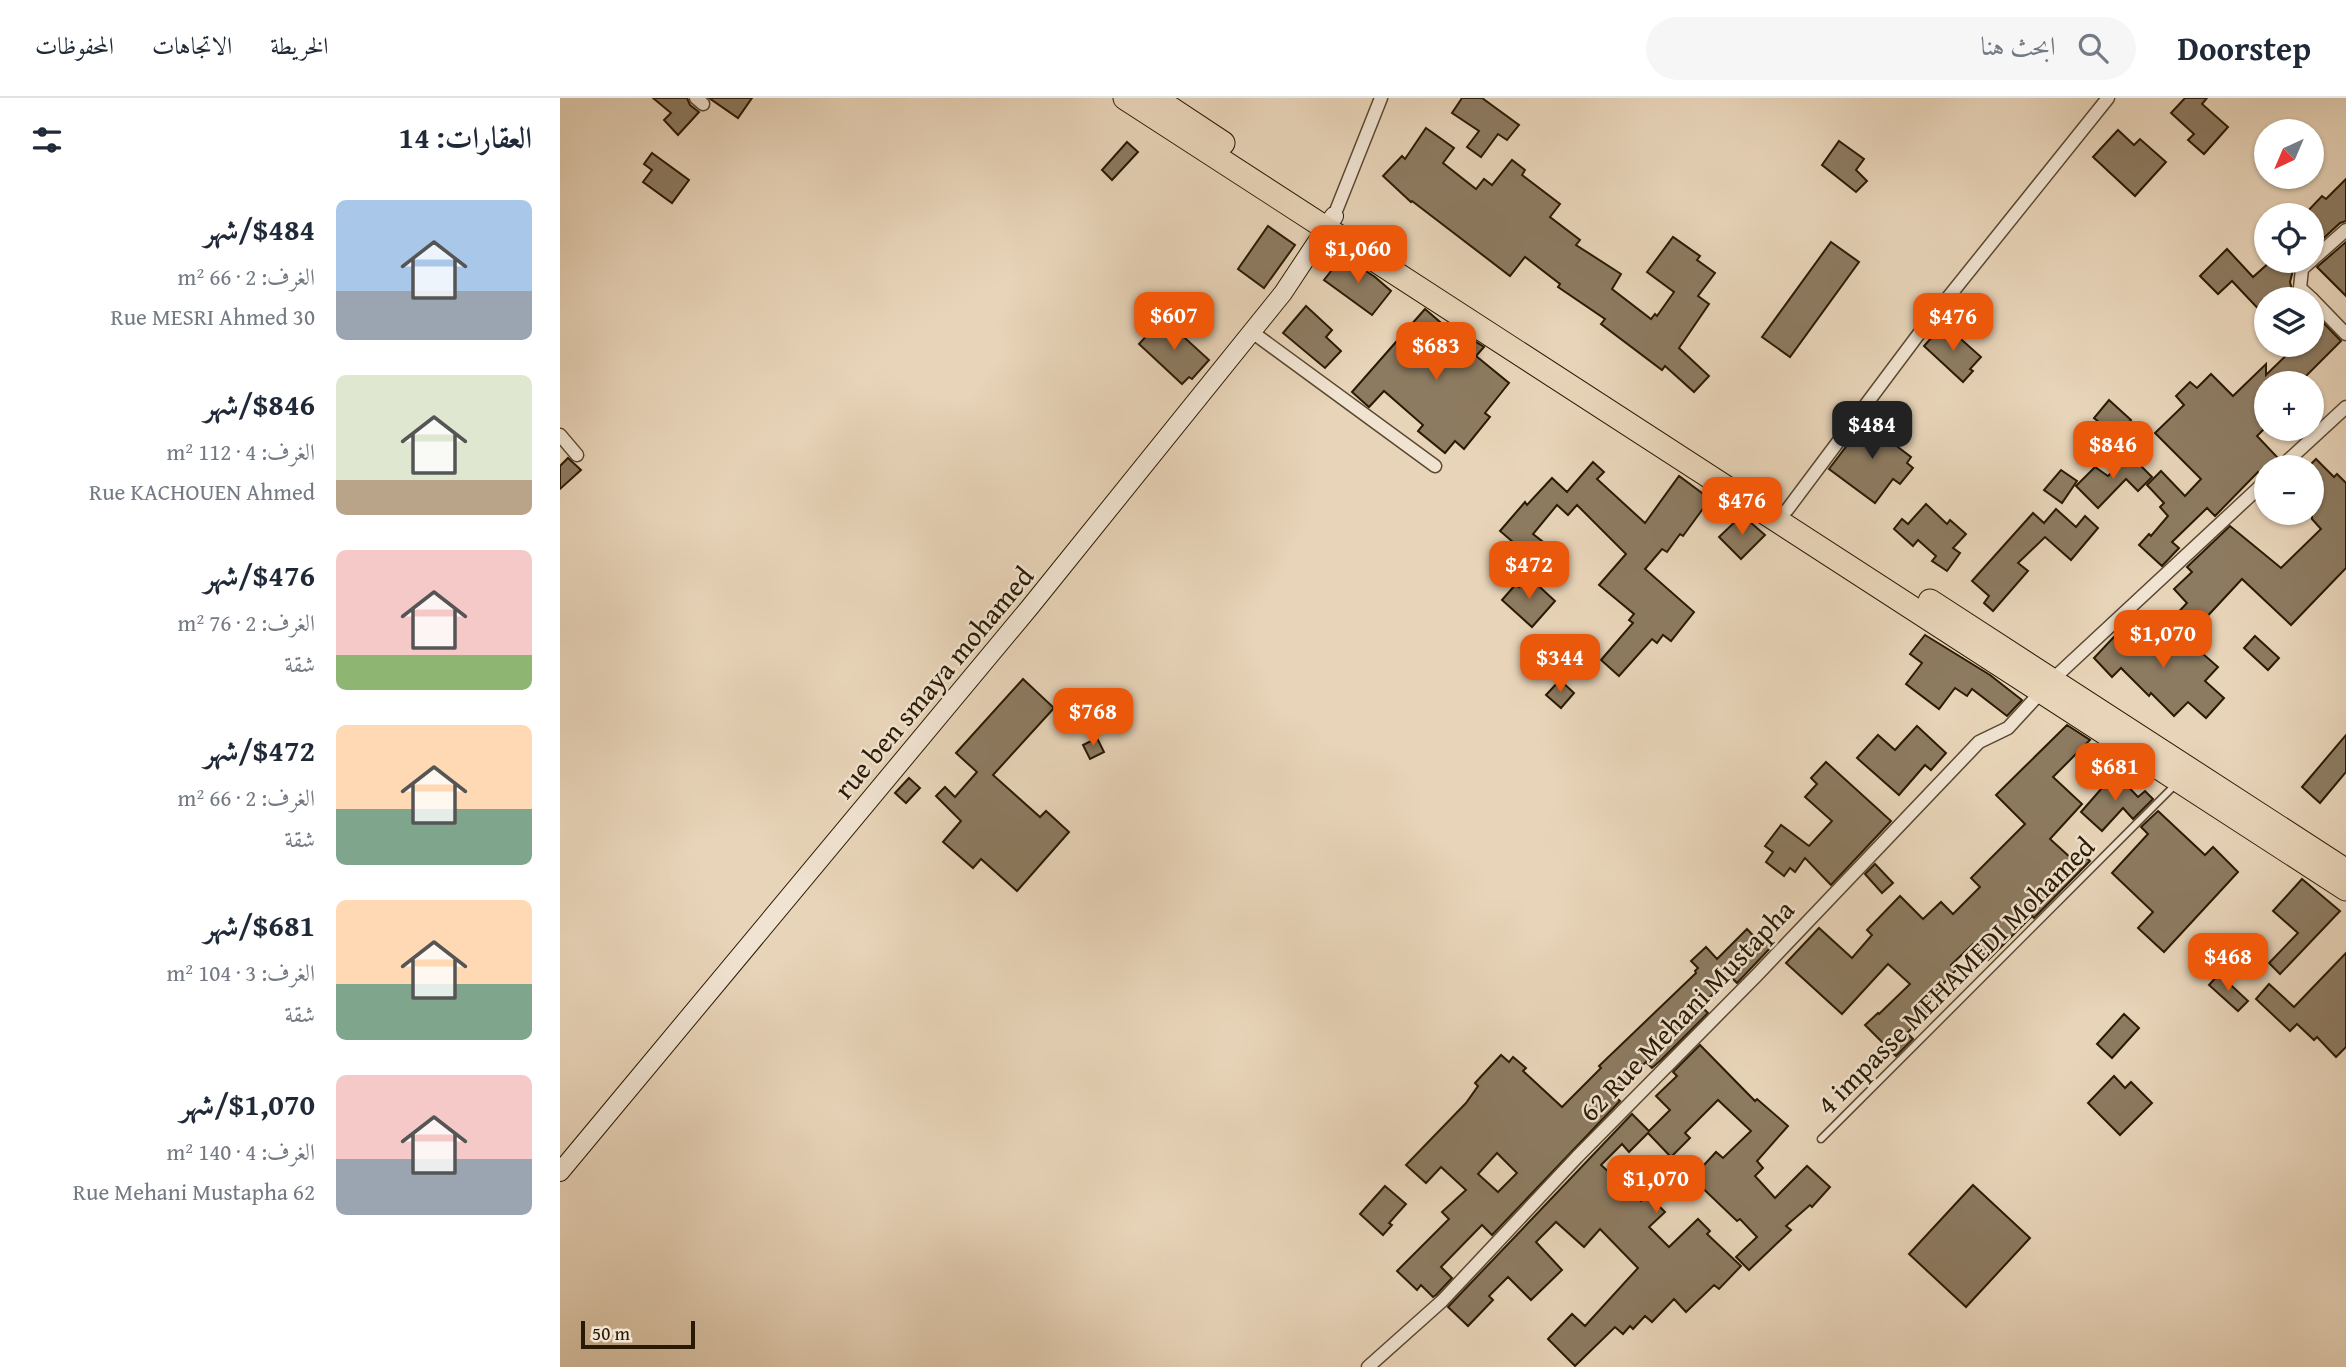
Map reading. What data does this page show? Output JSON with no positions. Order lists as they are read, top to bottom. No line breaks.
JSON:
{"streets":{"street":["rue ben smaya mohamed","62 Rue Mehani Mustapha"],"lane":["4 impasse MEHAMEDI Mohamed"]},"scale_bar":"50 m","north":"bottom left","page":{"header":"Doorstep","search":"ابحث هنا","nav":["الخريطة","الاتجاهات","المحفوظات"],"heading":"العقارات: 14","map_buttons":["+","−"],"list":[{"name":"$484/شهر","note":"الغرف: 2 · 66 m² · 30 Rue MESRI Ahmed"},{"name":"$846/شهر","note":"الغرف: 4 · 112 m² · Rue KACHOUEN Ahmed"},{"name":"$476/شهر","note":"الغرف: 2 · 76 m² · شقة"},{"name":"$472/شهر","note":"الغرف: 2 · 66 m² · شقة"},{"name":"$681/شهر","note":"الغرف: 3 · 104 m² · شقة"},{"name":"$1,070/شهر","note":"الغرف: 4 · 140 m² · 62 Rue Mehani Mustapha"}],"price":["$1,060","$607","$476","$683","$484","$846","$476","$472","$1,070","$344","$768","$681","$468","$1,070"],"scale":"50 m"}}
